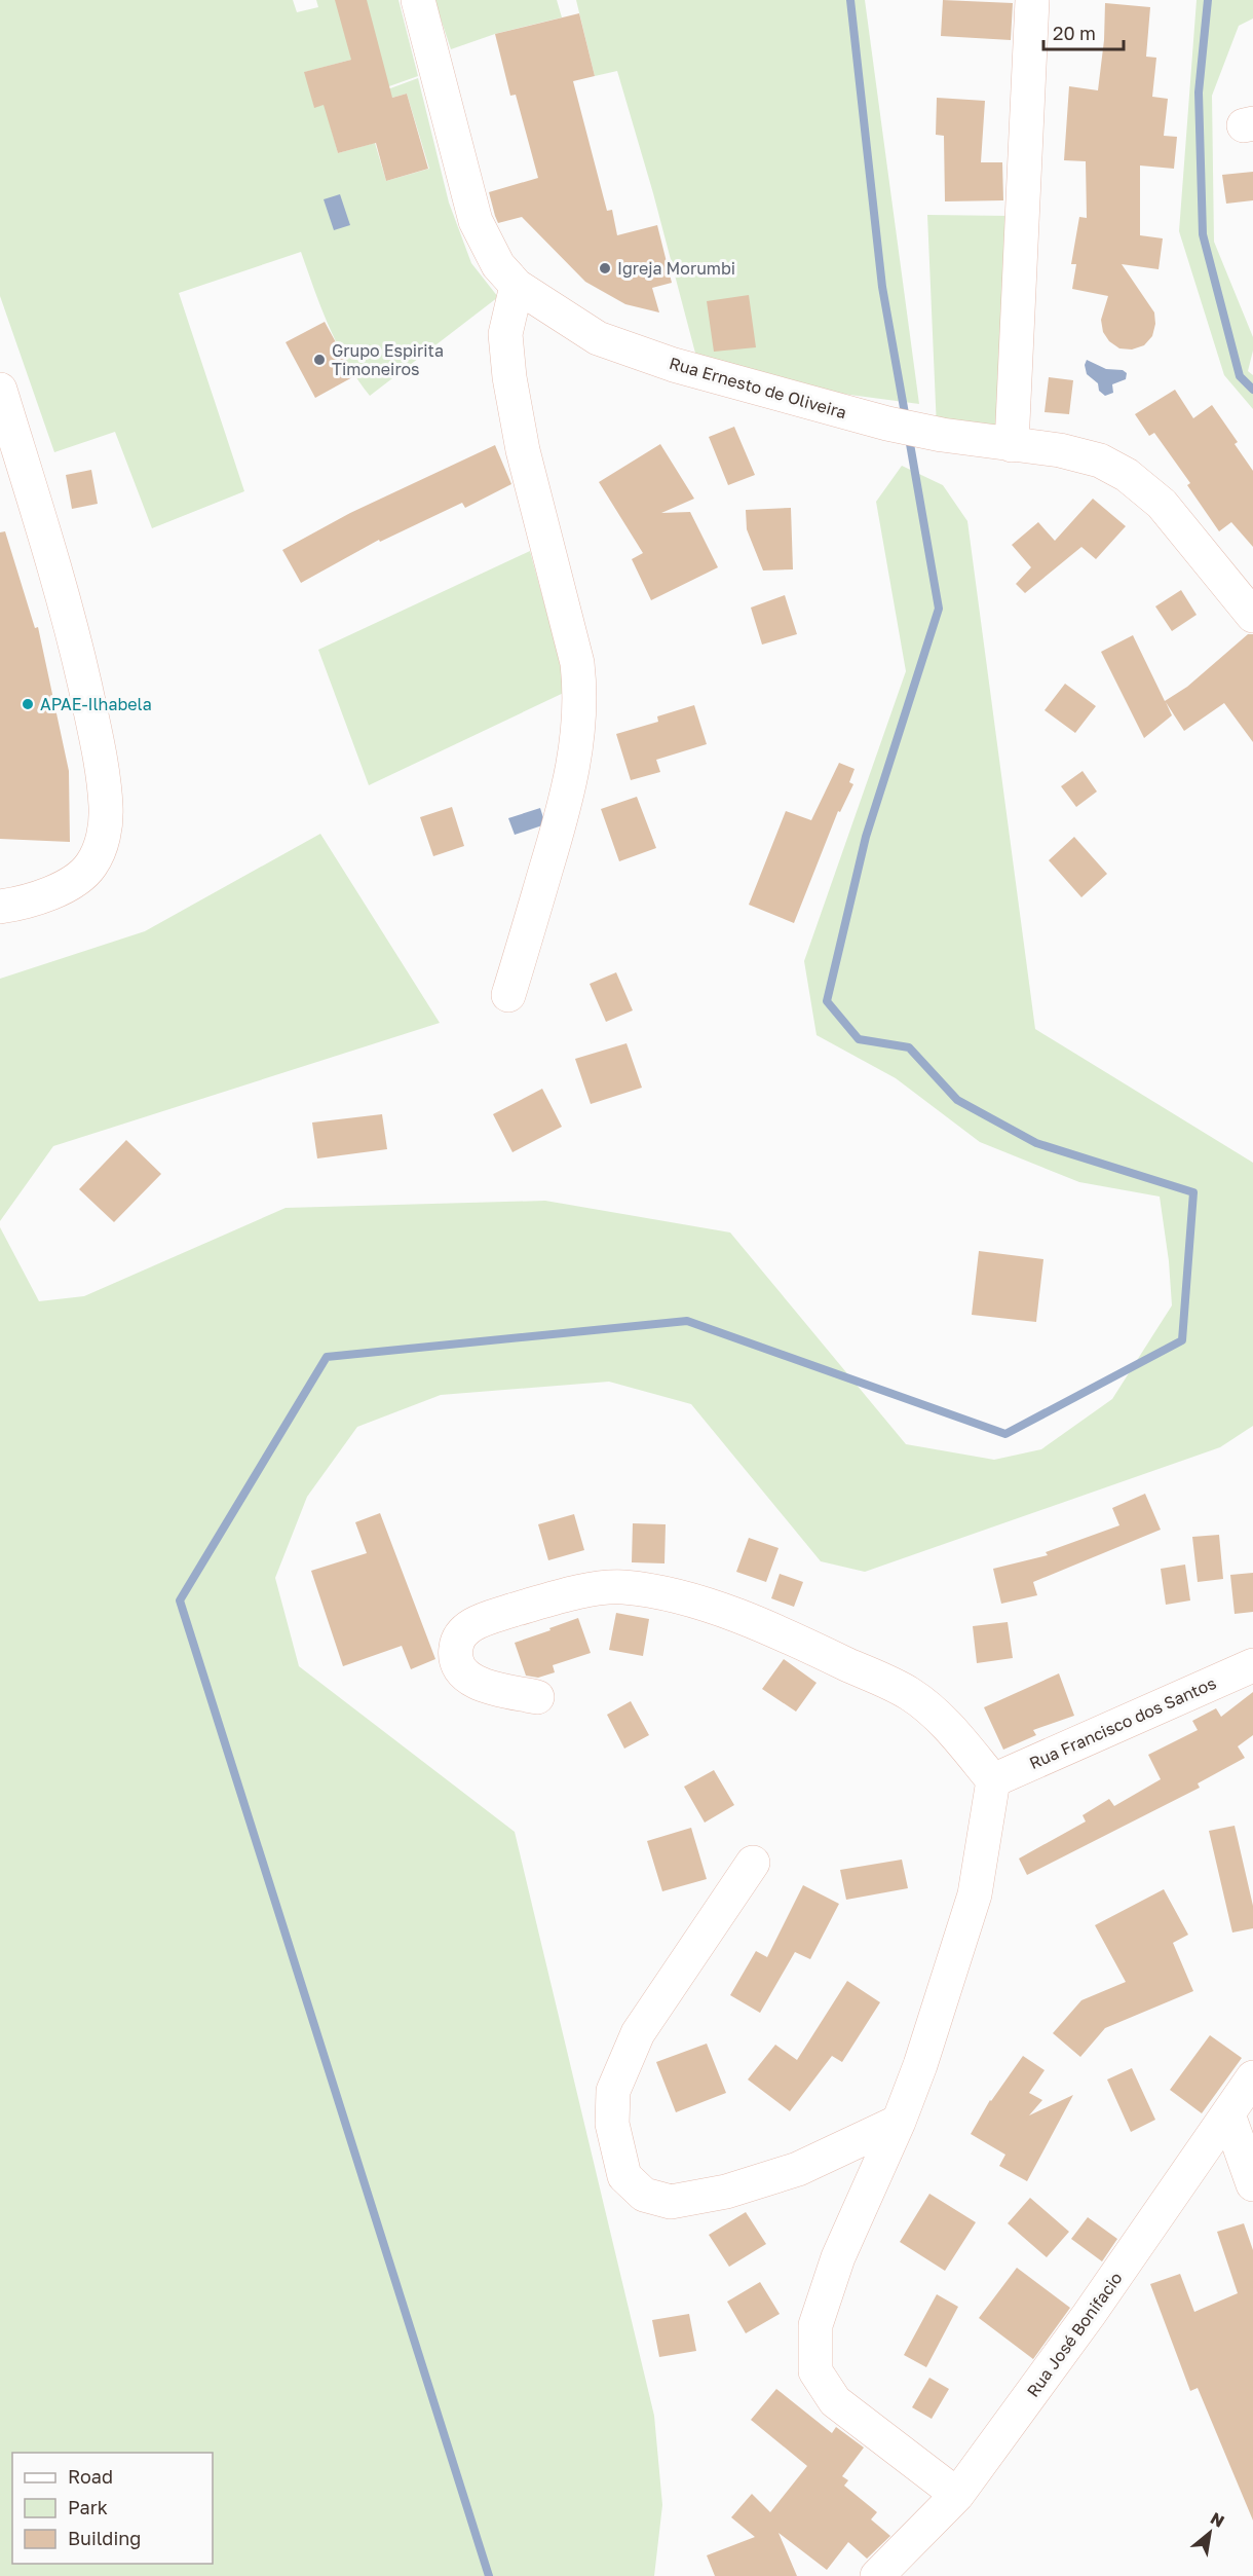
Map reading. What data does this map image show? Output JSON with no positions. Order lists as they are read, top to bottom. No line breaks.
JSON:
{"streets":{"street":["Rua Ernesto de Oliveira","Rua Francisco dos Santos","Rua José Bonifacio"]},"places":["Igreja Morumbi","Grupo Espirita Timoneiros","APAE-Ilhabela"],"legend":["Road","Park","Building"],"scale_bar":"20 m","north":"top right"}
